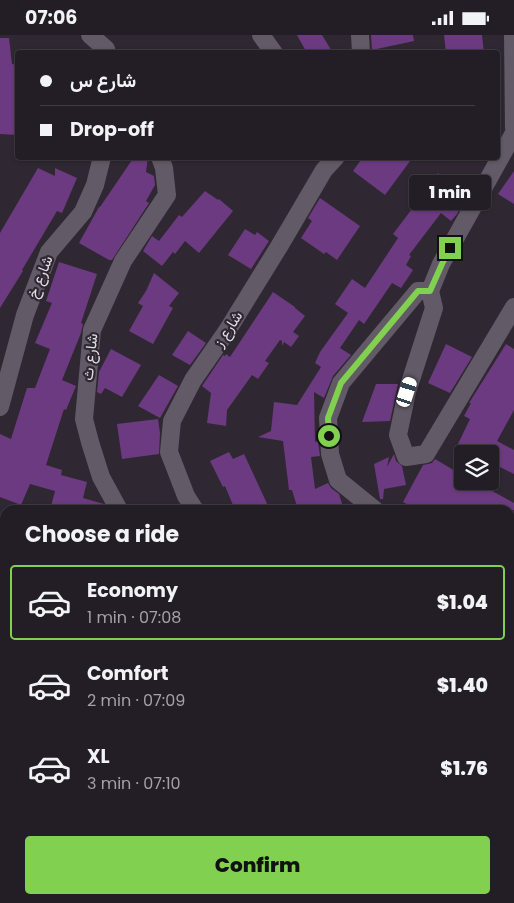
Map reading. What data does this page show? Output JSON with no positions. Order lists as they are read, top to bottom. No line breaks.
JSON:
{"streets":{"street":["شارع خ","شارع ﺯ","شارع ث"]},"page":{"status":"07:06","banner":["شارع ﺱ","Drop-off"],"bubble":"1 min","heading":"Choose a ride","list":[{"name":"Economy","note":"1 min · 07:08","value":"$1.04"},{"name":"Comfort","note":"2 min · 07:09","value":"$1.40"},{"name":"XL","note":"3 min · 07:10","value":"$1.76"}],"buttons":"Confirm"}}
